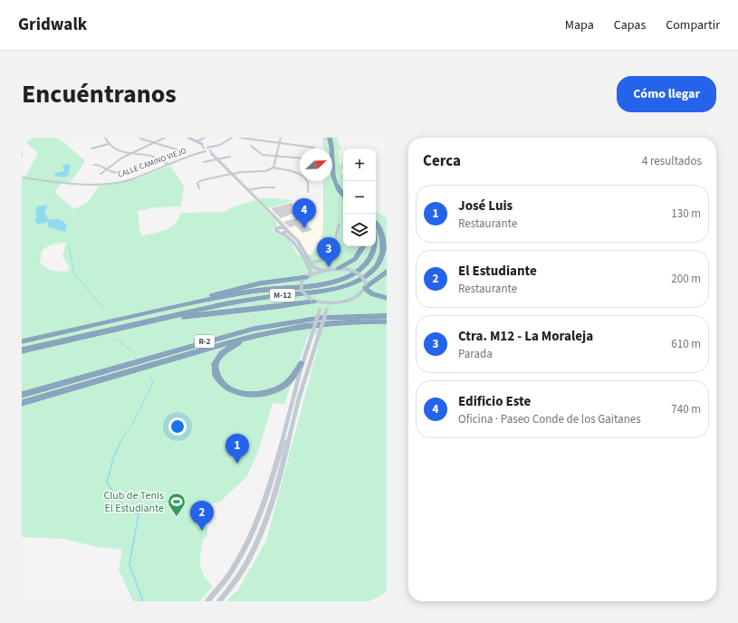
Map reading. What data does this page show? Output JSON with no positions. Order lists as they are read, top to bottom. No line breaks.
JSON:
{"streets":{"highway":["M-12","R-2"],"street":["CALLE CAMINO VIEJO"]},"places":{"sports":["Club de Tenis El Estudiante"]},"north":"top right","page":{"header":"Gridwalk","nav":["Mapa","Capas","Compartir"],"title":"Encuéntranos","buttons":"Cómo llegar","heading":["Cerca","4 resultados"],"map_buttons":["+","−"],"list":[{"mark":"1","name":"José Luis","note":"Restaurante","value":"130 m"},{"mark":"2","name":"El Estudiante","note":"Restaurante","value":"200 m"},{"mark":"3","name":"Ctra. M12 - La Moraleja","note":"Parada","value":"610 m"},{"mark":"4","name":"Edificio Este","note":"Oficina · Paseo Conde de los Gaitanes","value":"740 m"}],"pins":["4","3","1","2"]}}
